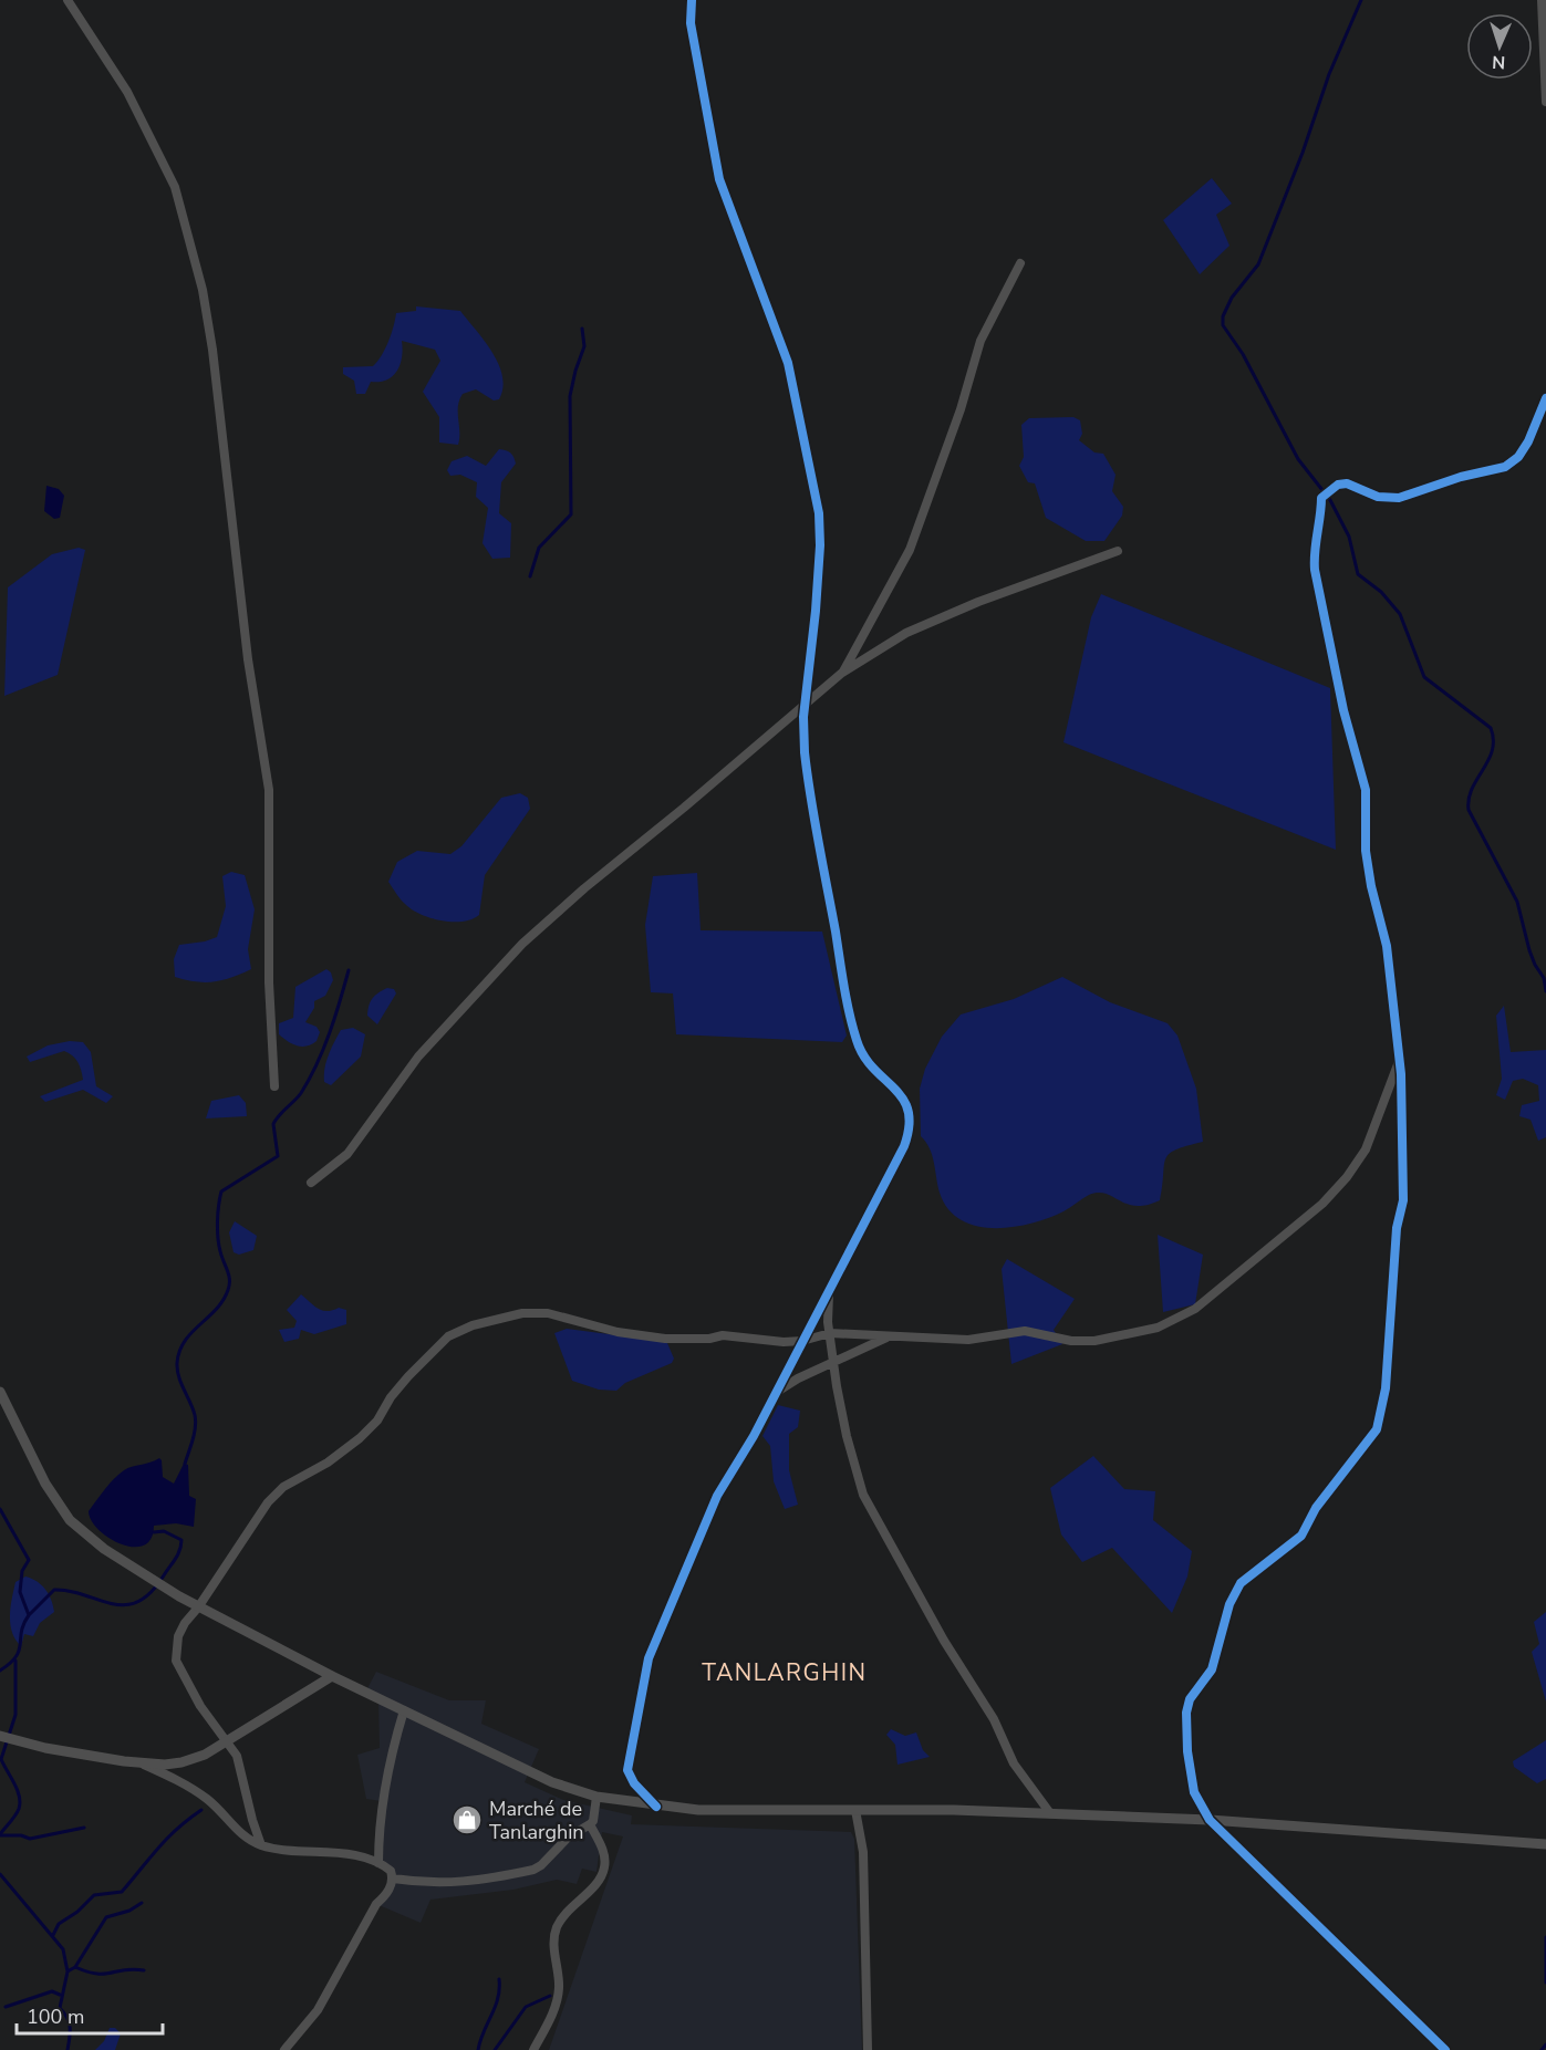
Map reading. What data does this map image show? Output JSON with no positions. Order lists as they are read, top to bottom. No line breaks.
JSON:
{"districts":["TANLARGHIN"],"places":{"shop":["Marché de Tanlarghin"]},"scale_bar":"100 m","north":"bottom"}
